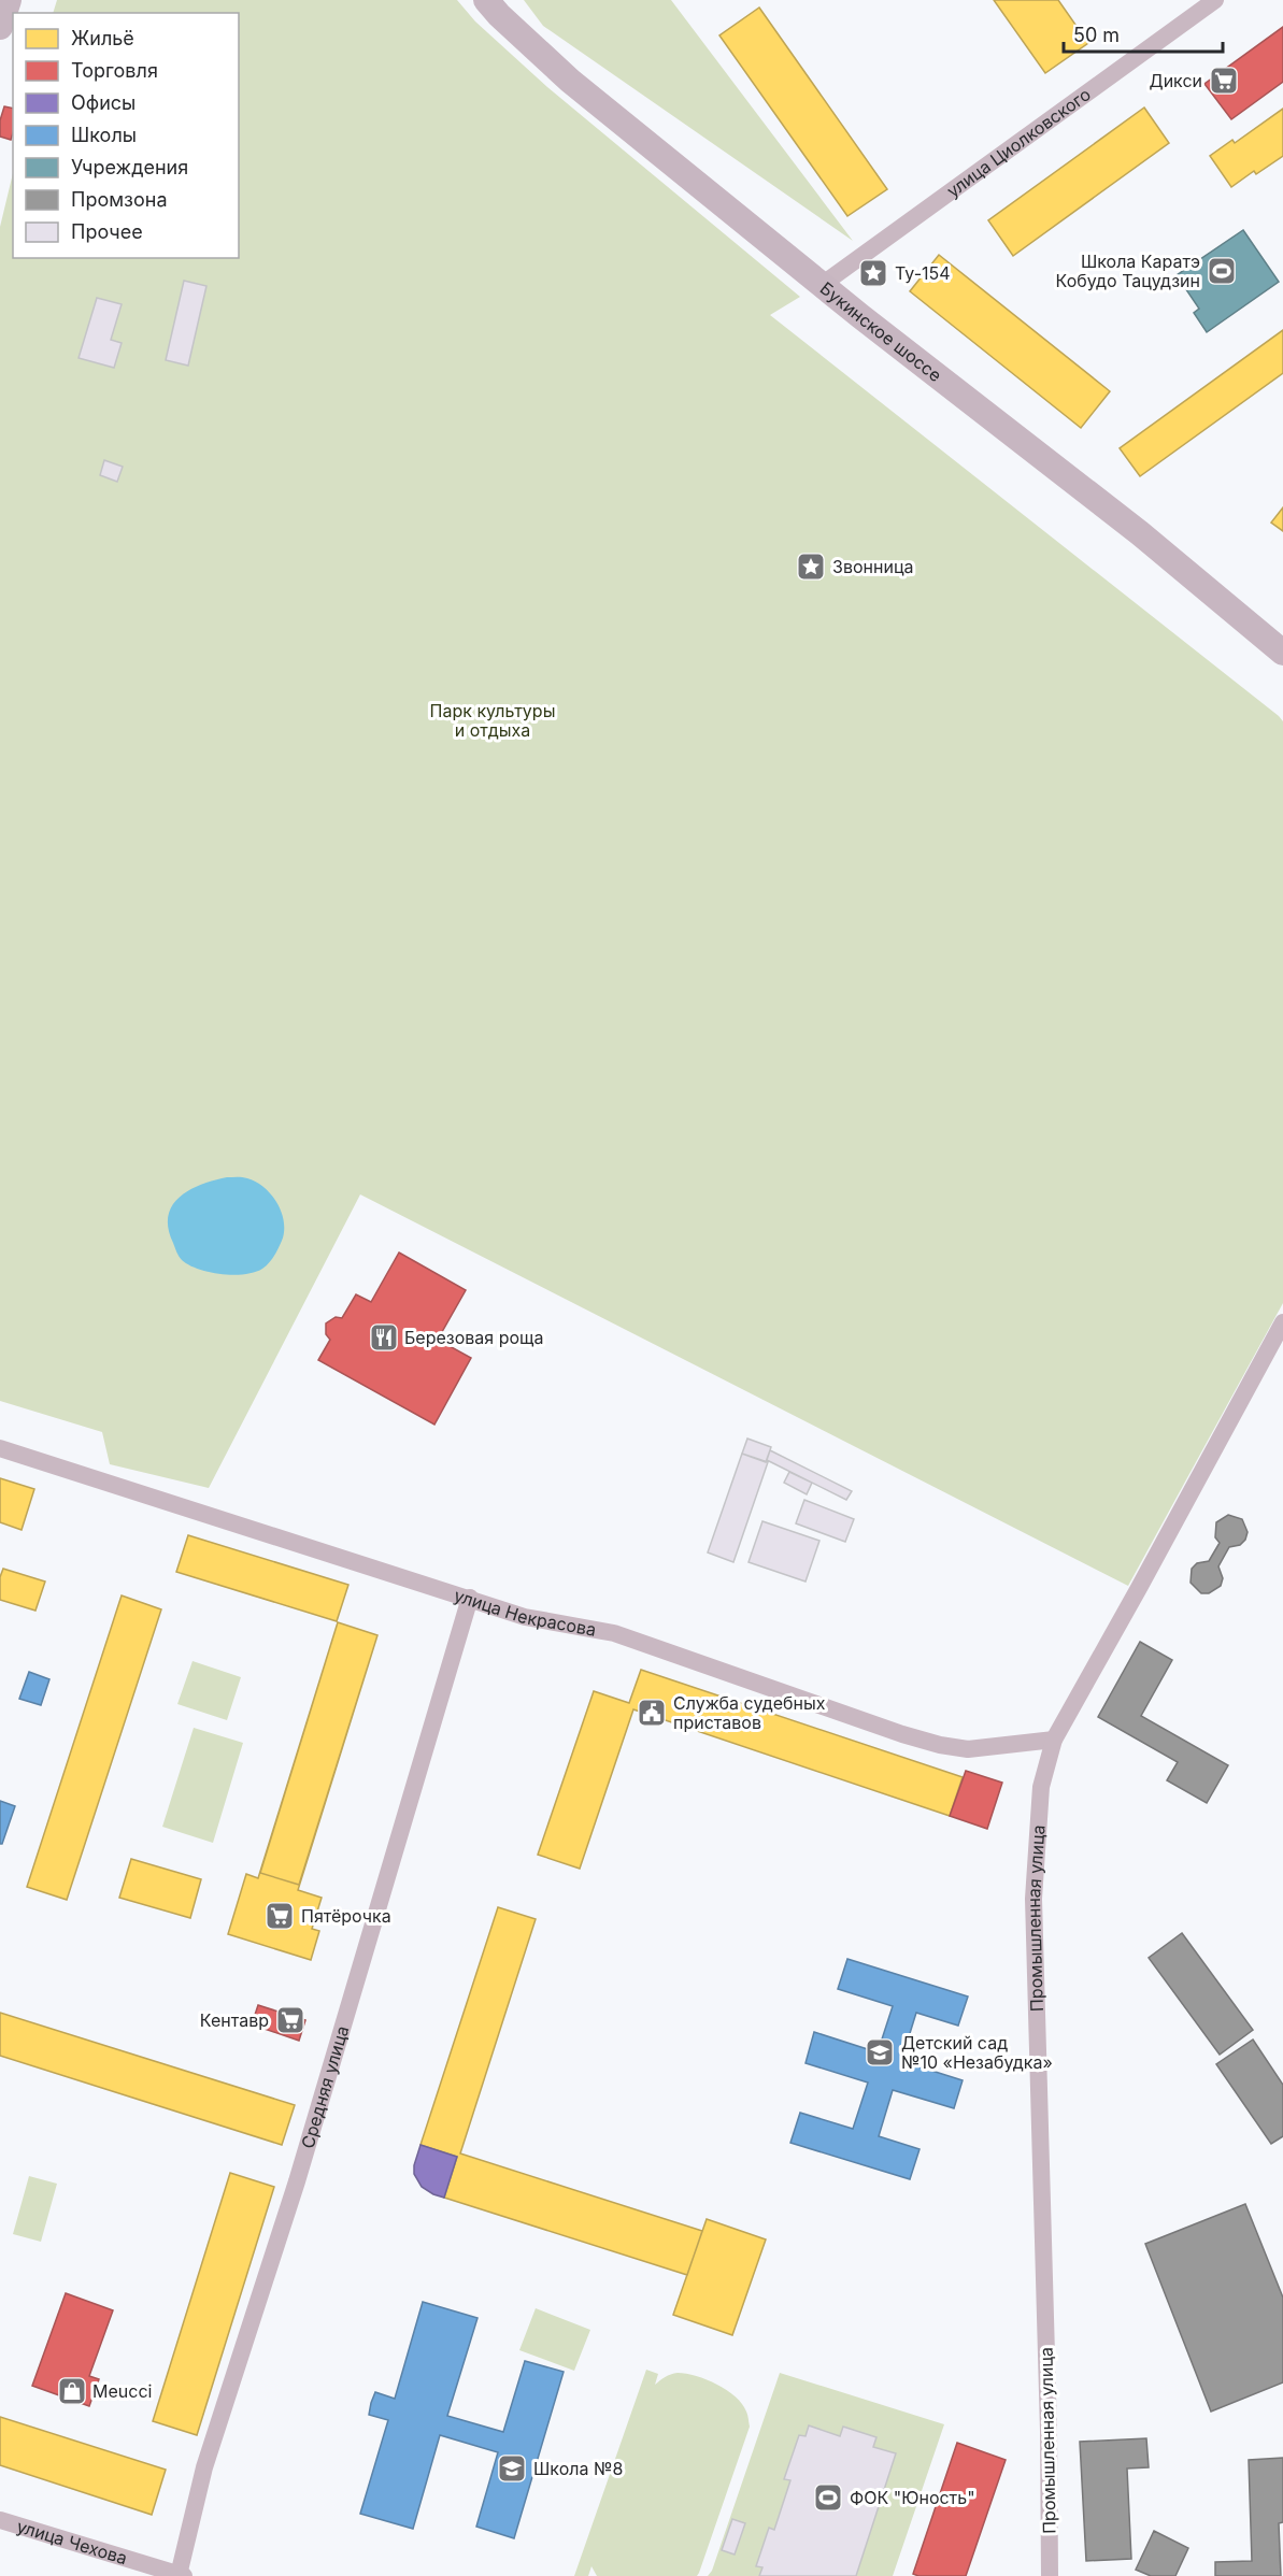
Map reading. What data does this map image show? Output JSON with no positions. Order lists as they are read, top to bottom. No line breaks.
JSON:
{"streets":{"main road":["Букинское шоссе"],"street":["улица Циолковского","улица Некрасова","Промышленная улица","Средняя улица","улица Чехова"]},"crossings":[["улица Циолковского","Букинское шоссе"],["улица Некрасова","Промышленная улица"],["улица Некрасова","Средняя улица"],["Средняя улица","улица Чехова"]],"parks":["Парк культуры и отдыха"],"places":{"supermarket":["Дикси","Пятёрочка","Кентавр"],"sports":["Школа Каратэ Кобудо Тацудзин","ФОК \"Юность\""],"place":["Ту-154","Звонница"],"restaurant":["Березовая роща"],"public building":["Служба судебных приставов"],"school or university":["Детский сад №10 «Незабудка»","Школа №8"],"shop":["Meucci"]},"legend":["Жильё","Торговля","Офисы","Школы","Учреждения","Промзона","Прочее"],"scale_bar":"50 m"}
